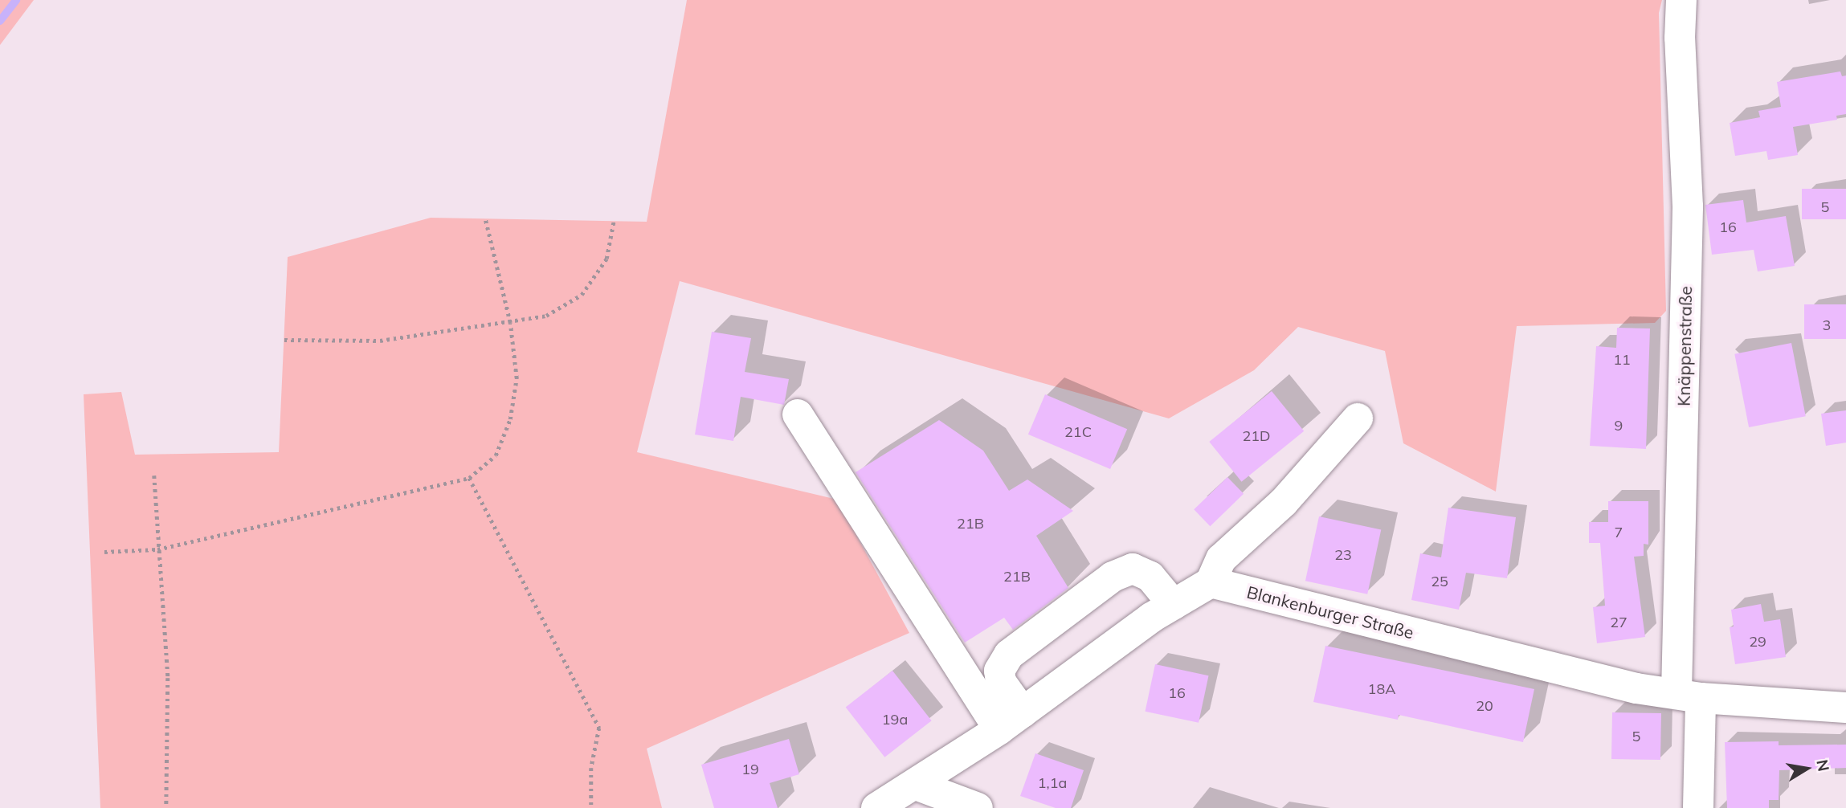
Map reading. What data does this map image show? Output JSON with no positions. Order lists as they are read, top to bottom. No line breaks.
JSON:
{"streets":{"street":["Knäppenstraße","Blankenburger Straße"]},"crossings":[["Knäppenstraße","Blankenburger Straße"]],"house_numbers":["5","16","3","11","9","21C","21D","21B","7","23","21B","25","27","29","18A","16","20","19a","5","19","1,1a"],"north":"right"}
